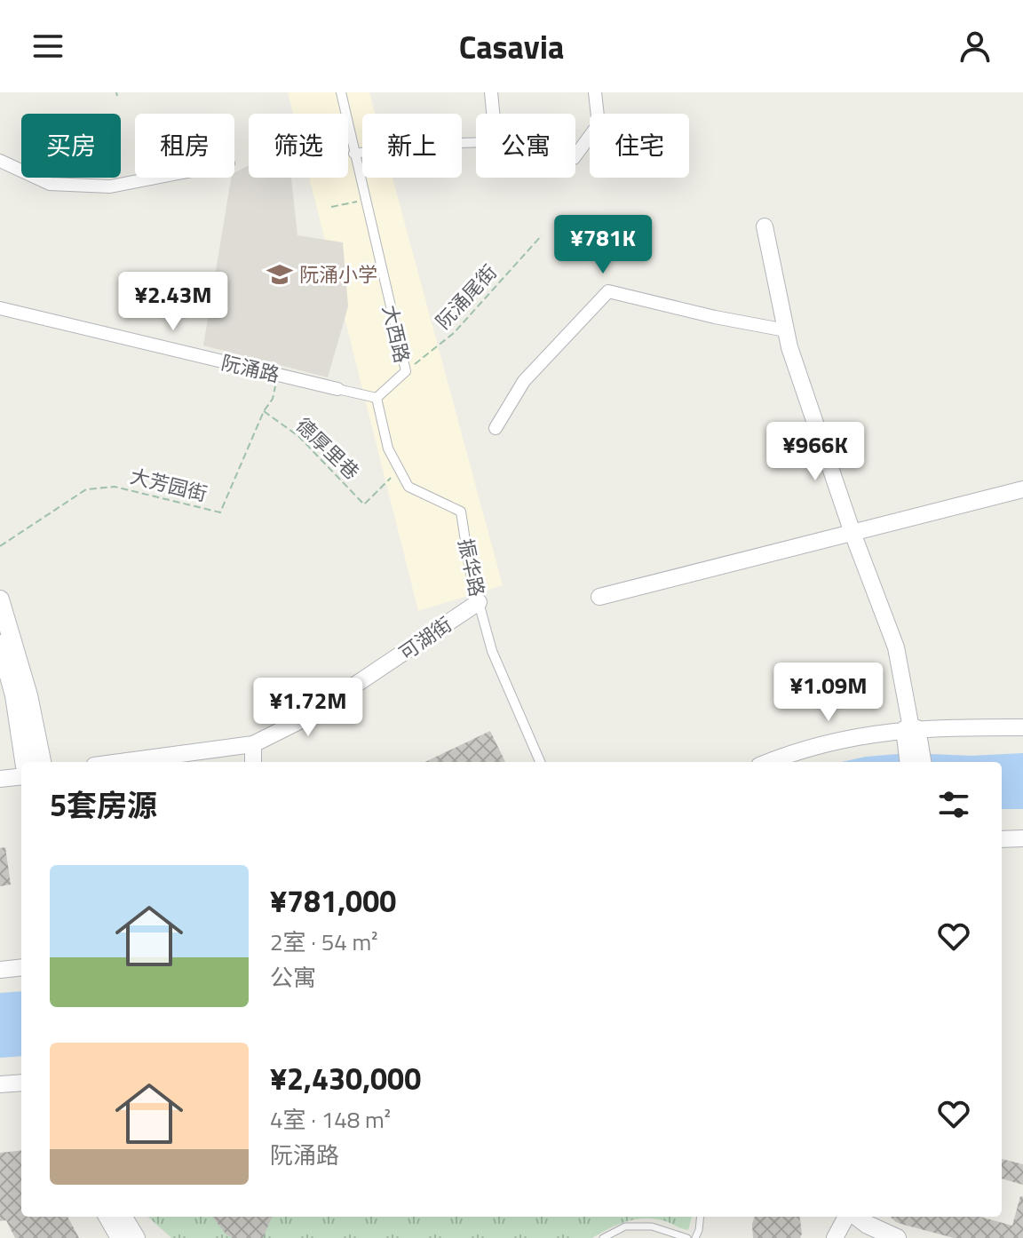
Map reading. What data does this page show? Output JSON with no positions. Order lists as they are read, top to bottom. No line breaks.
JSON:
{"streets":{"street":["大西路","阮涌路","振华路","可湖街"],"path":["阮涌尾街","德厚里巷","大芳园街"]},"crossings":[["阮涌尾街","大西路"],["大西路","阮涌路"],["大西路","振华路"],["阮涌路","振华路"],["德厚里巷","大芳园街"],["德厚里巷","振华路"],["振华路","可湖街"]],"places":{"school or university":["阮涌小学"]},"page":{"header":"Casavia","chip":["买房","租房","筛选","新上","公寓","住宅"],"price":["¥781K","¥2.43M","¥966K","¥1.09M","¥1.72M"],"heading":"5套房源","list":[{"name":"¥781,000","note":"2室 · 54 m² · 公寓"},{"name":"¥2,430,000","note":"4室 · 148 m² · 阮涌路"}]}}
